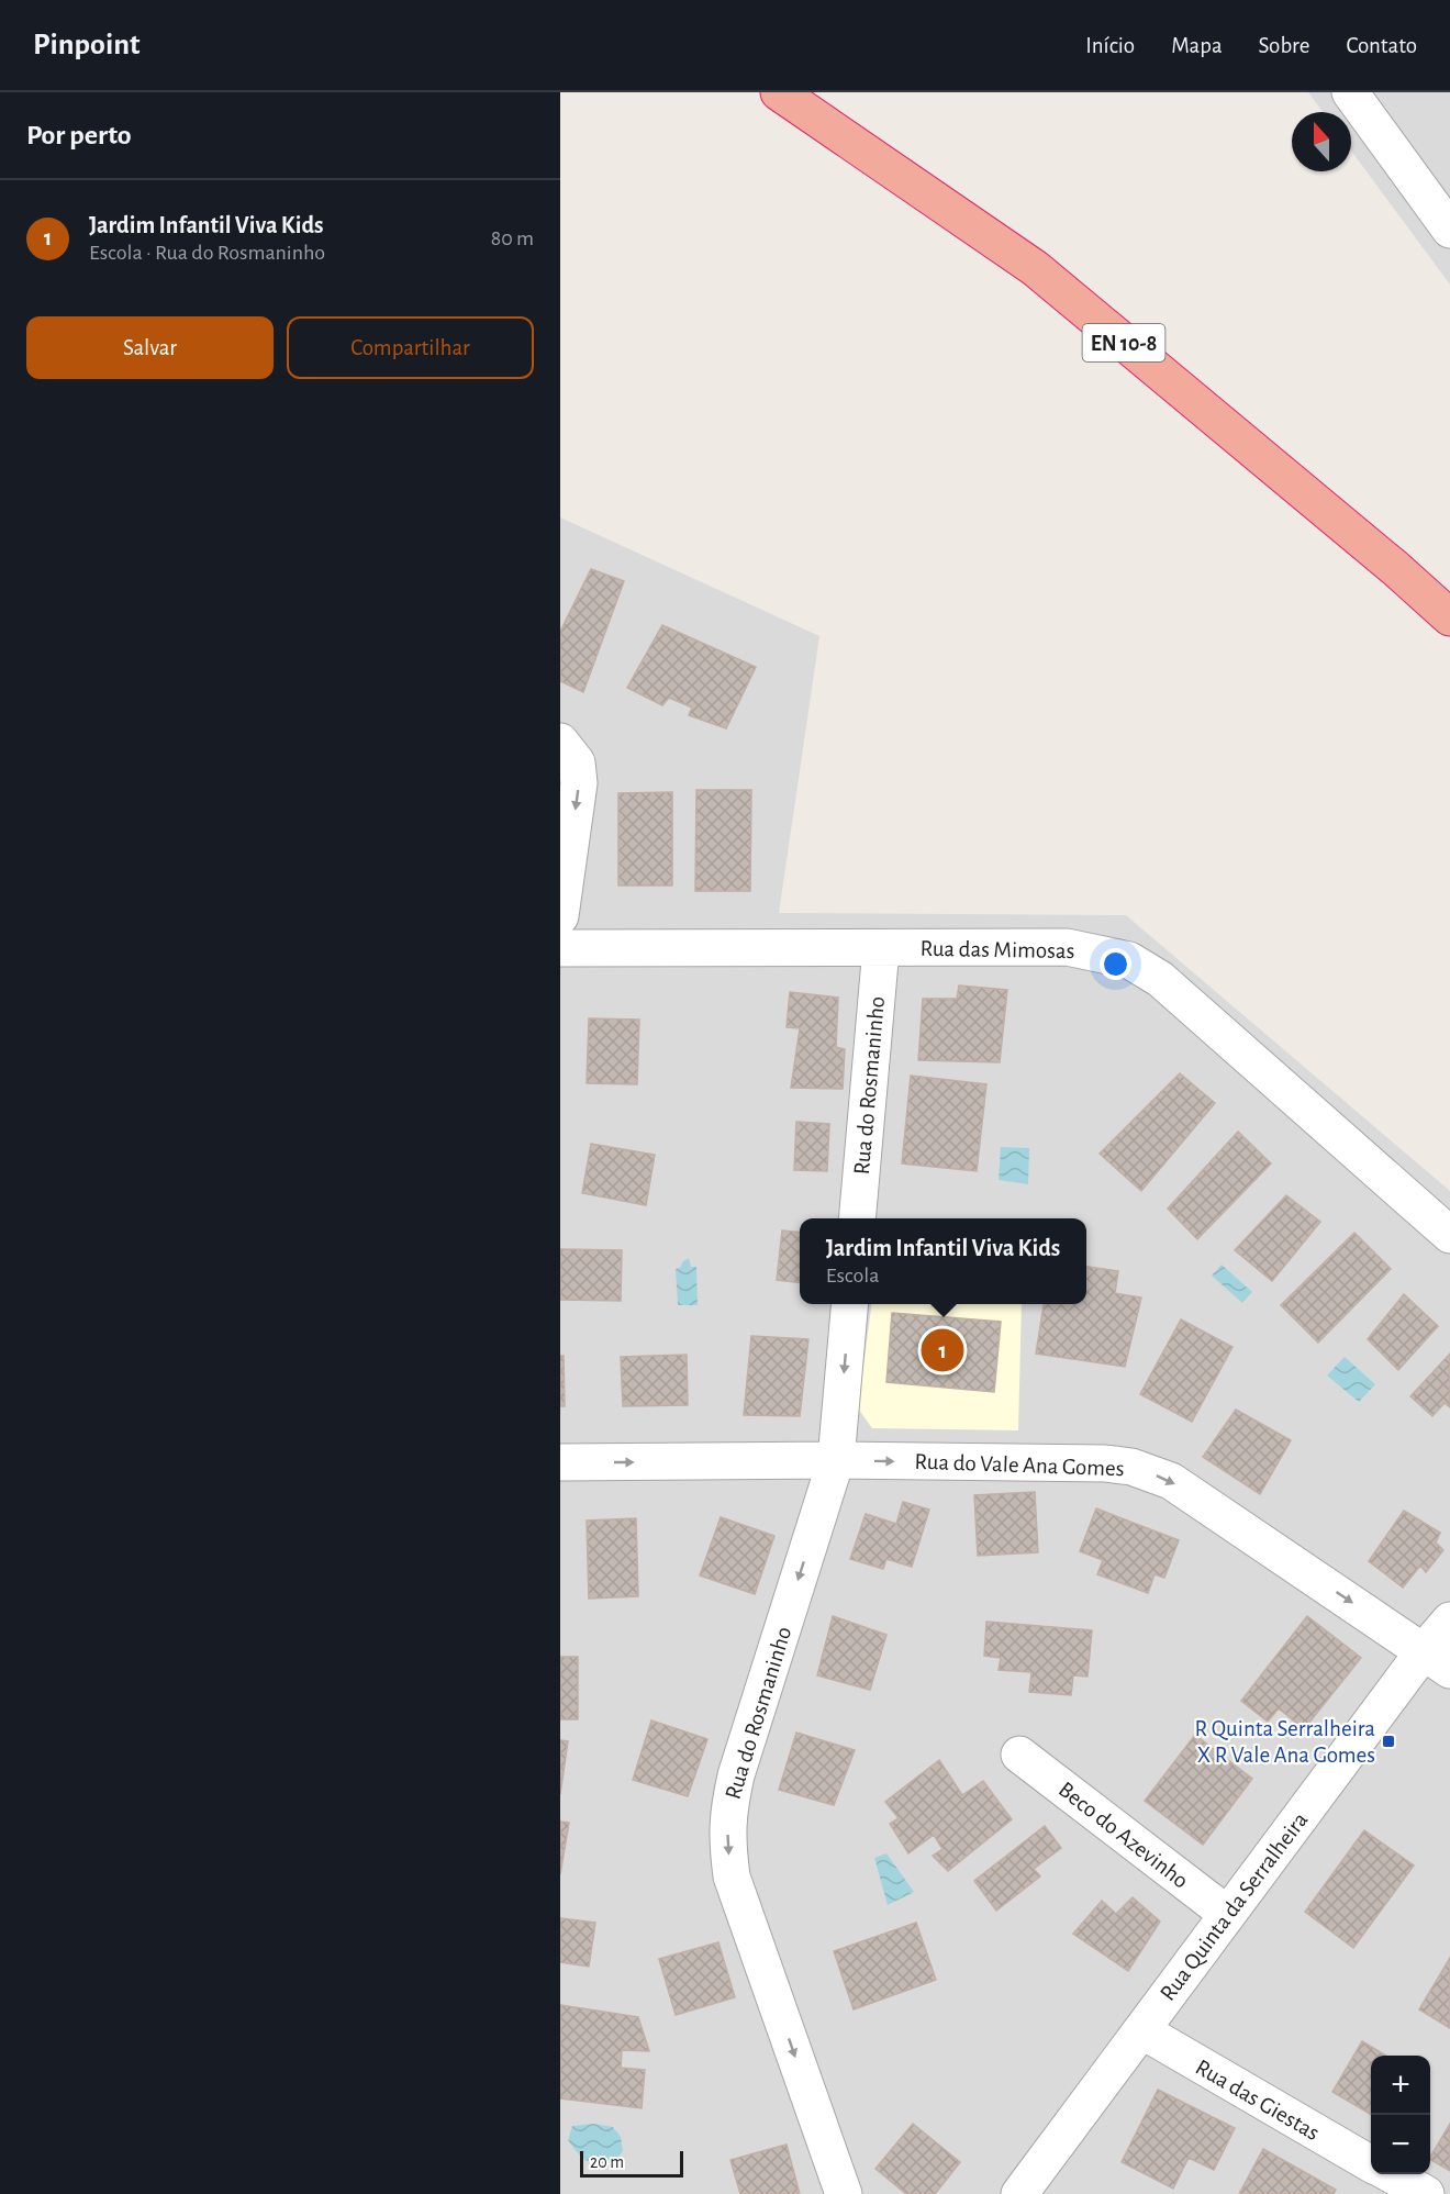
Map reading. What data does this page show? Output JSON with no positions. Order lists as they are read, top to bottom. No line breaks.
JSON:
{"streets":{"highway":["EN 10-8"],"street":["Rua das Mimosas","Rua do Rosmaninho","Rua do Vale Ana Gomes","Beco do Azevinho","Rua Quinta da Serralheira","Rua das Giestas"]},"crossings":[["Rua das Mimosas","Rua do Rosmaninho"],["Rua do Rosmaninho","Rua do Vale Ana Gomes"],["Rua do Vale Ana Gomes","Rua Quinta da Serralheira"],["Beco do Azevinho","Rua Quinta da Serralheira"],["Rua Quinta da Serralheira","Rua das Giestas"]],"one_way":["Rua do Rosmaninho","Rua do Vale Ana Gomes"],"places":{"transit":["R Quinta Serralheira X R Vale Ana Gomes"]},"scale_bar":"20 m","north":"top","page":{"header":"Pinpoint","nav":["Início","Mapa","Sobre","Contato"],"heading":"Por perto","list":[{"mark":"1","name":"Jardim Infantil Viva Kids","note":"Escola · Rua do Rosmaninho","value":"80 m"}],"buttons":["Salvar","Compartilhar"],"popup":["Jardim Infantil Viva Kids","Escola"],"pins":"1","map_buttons":["+","−"],"scale":"20 m"}}
